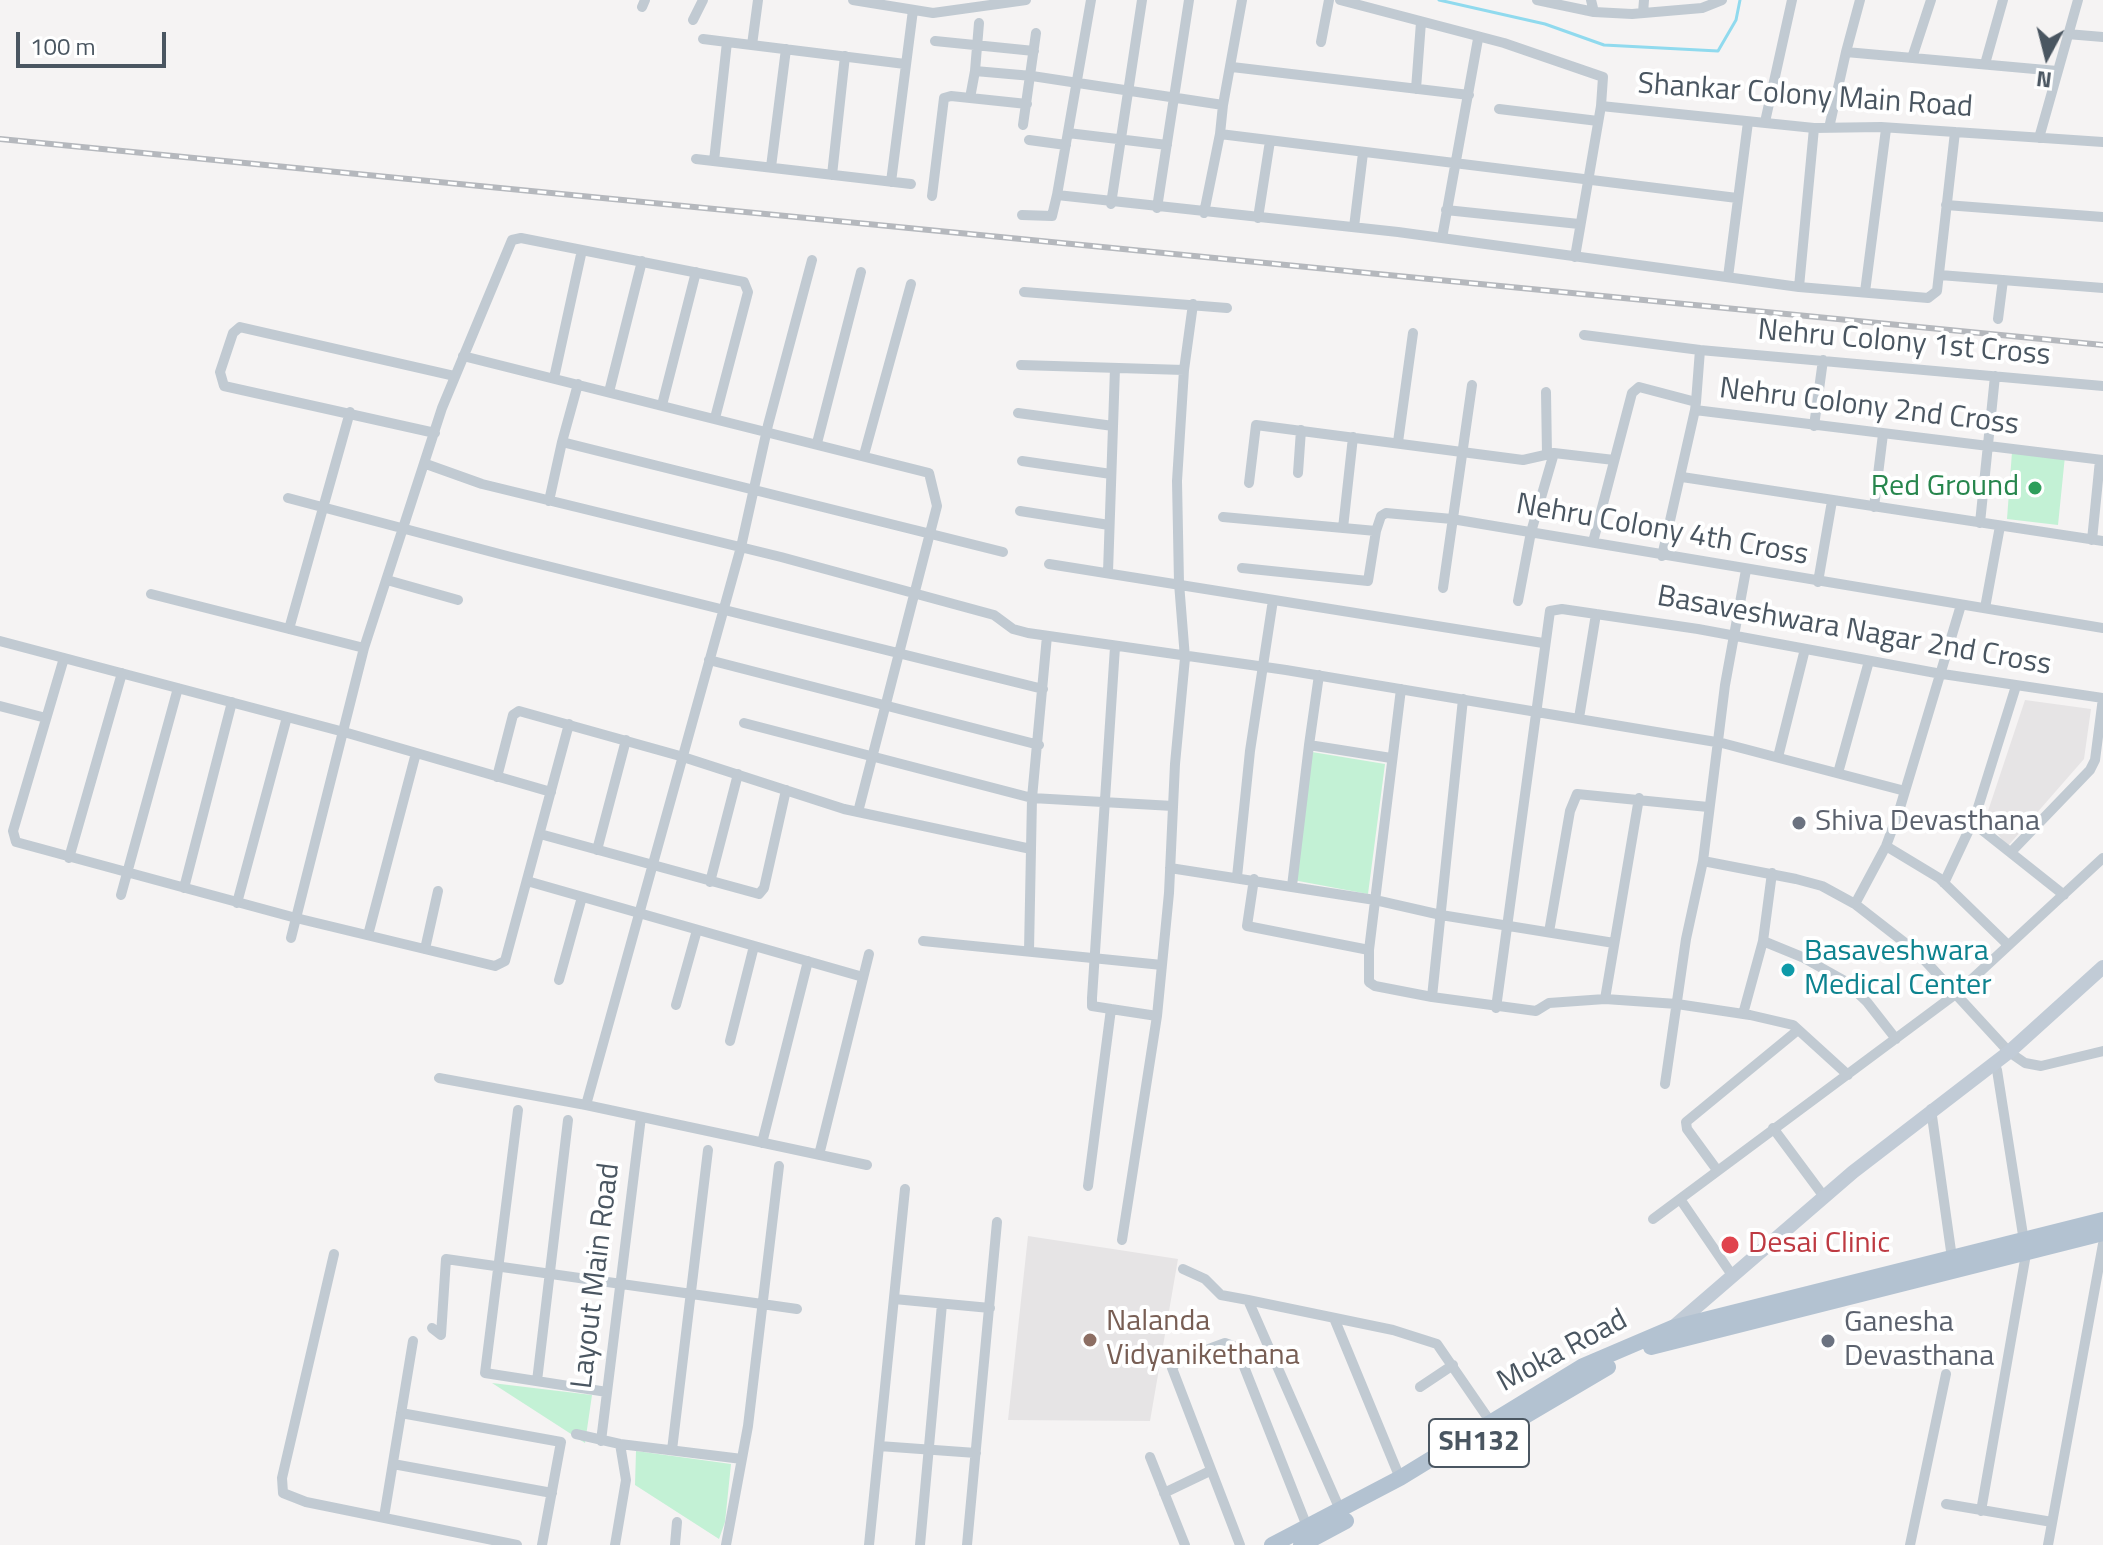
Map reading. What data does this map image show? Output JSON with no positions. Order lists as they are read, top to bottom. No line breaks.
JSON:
{"streets":{"main road":["Moka Road","SH132"],"street":["Shankar Colony Main Road","Nehru Colony 1st Cross","Nehru Colony 2nd Cross","Nehru Colony 4th Cross","Basaveshwara Nagar 2nd Cross","Layout Main Road"]},"crossings":[["Moka Road","SH132"]],"places":["Red Ground","Shiva Devasthana","Basaveshwara Medical Center","Desai Clinic","Nalanda Vidyanikethana","Ganesha Devasthana"],"scale_bar":"100 m","north":"bottom"}
